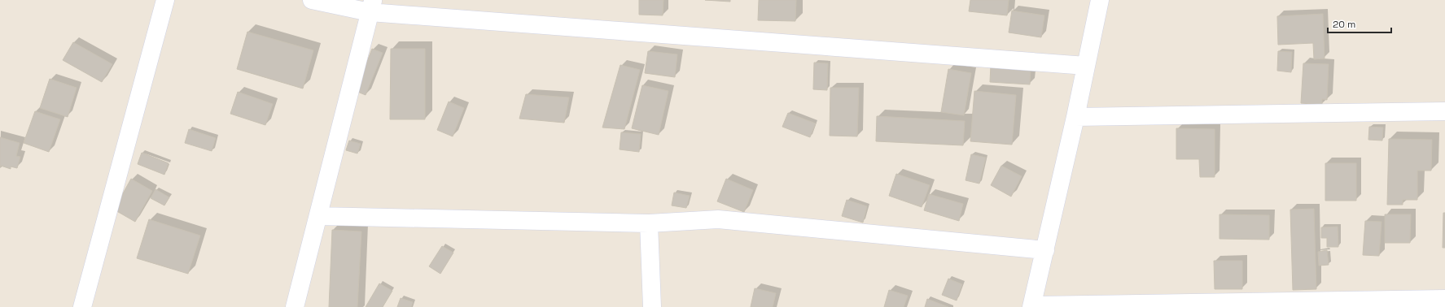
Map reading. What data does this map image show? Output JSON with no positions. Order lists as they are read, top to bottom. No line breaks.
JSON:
{"scale_bar":"20 m"}
